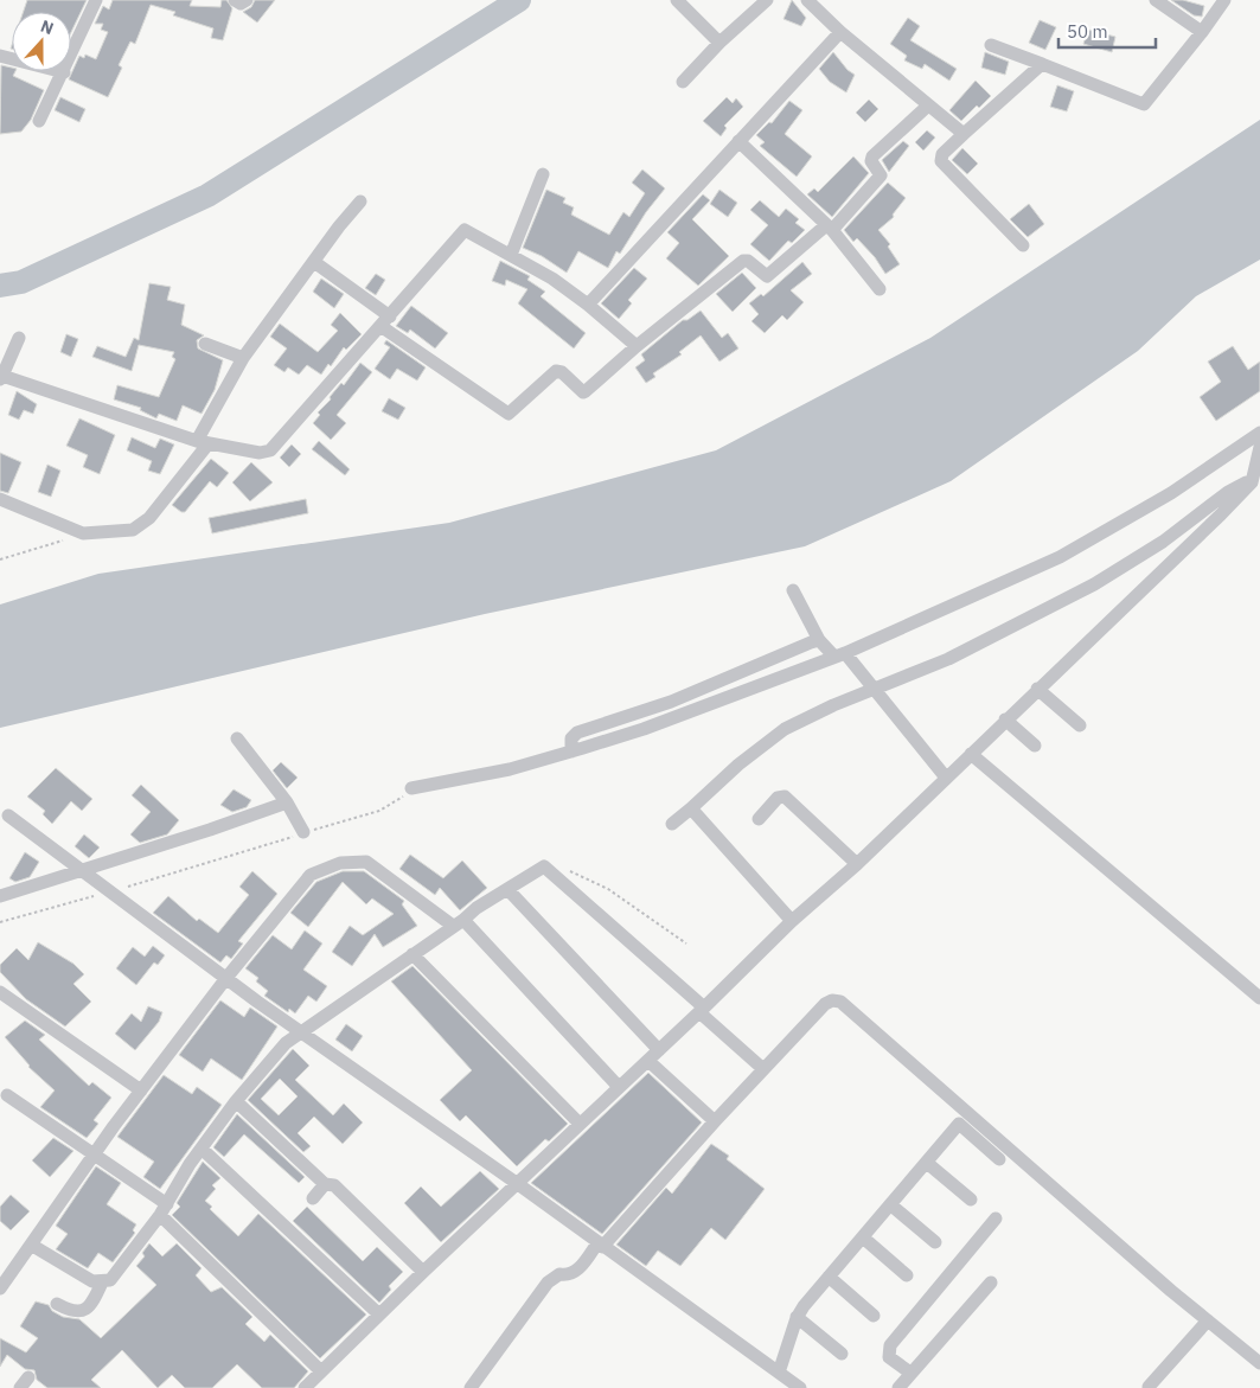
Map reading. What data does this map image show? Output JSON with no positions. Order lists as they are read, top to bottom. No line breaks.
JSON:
{"scale_bar":"50 m","north":"top"}
